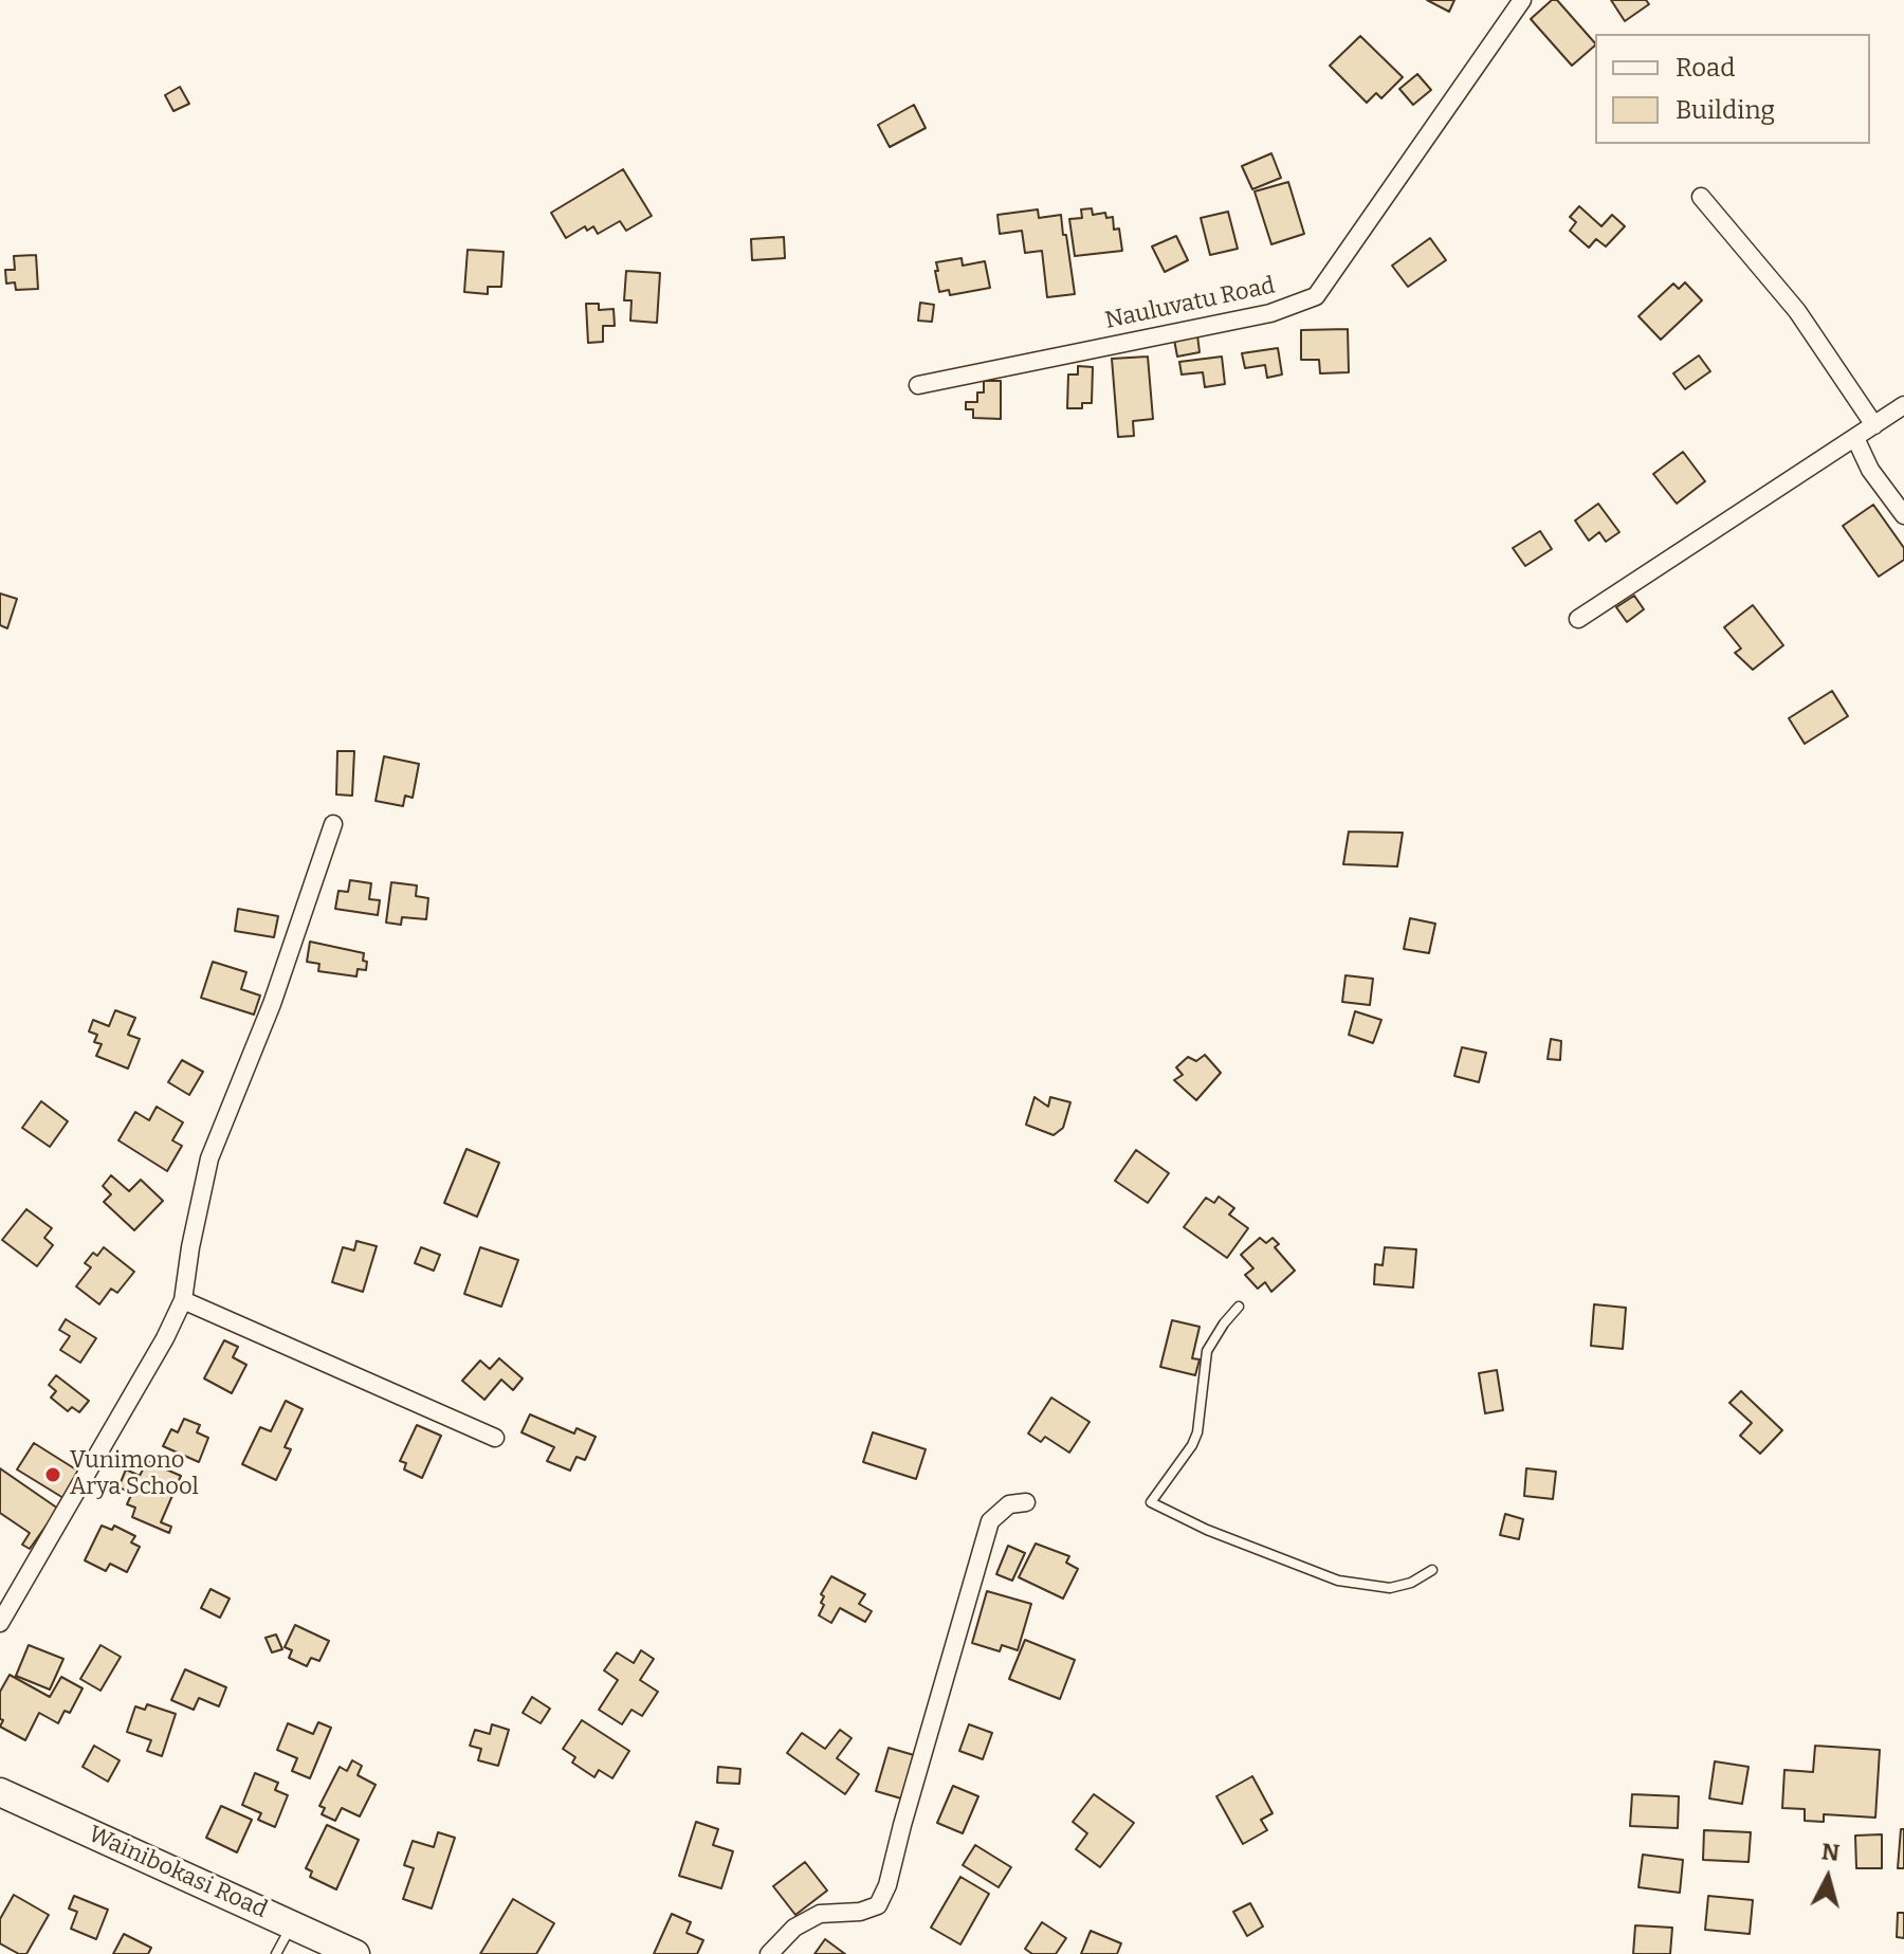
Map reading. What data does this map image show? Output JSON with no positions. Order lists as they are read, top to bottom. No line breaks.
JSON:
{"streets":{"main road":["Wainibokasi Road"],"street":["Nauluvatu Road"]},"places":["Vunimono Arya School"],"legend":["Road","Building"],"north":"top"}
